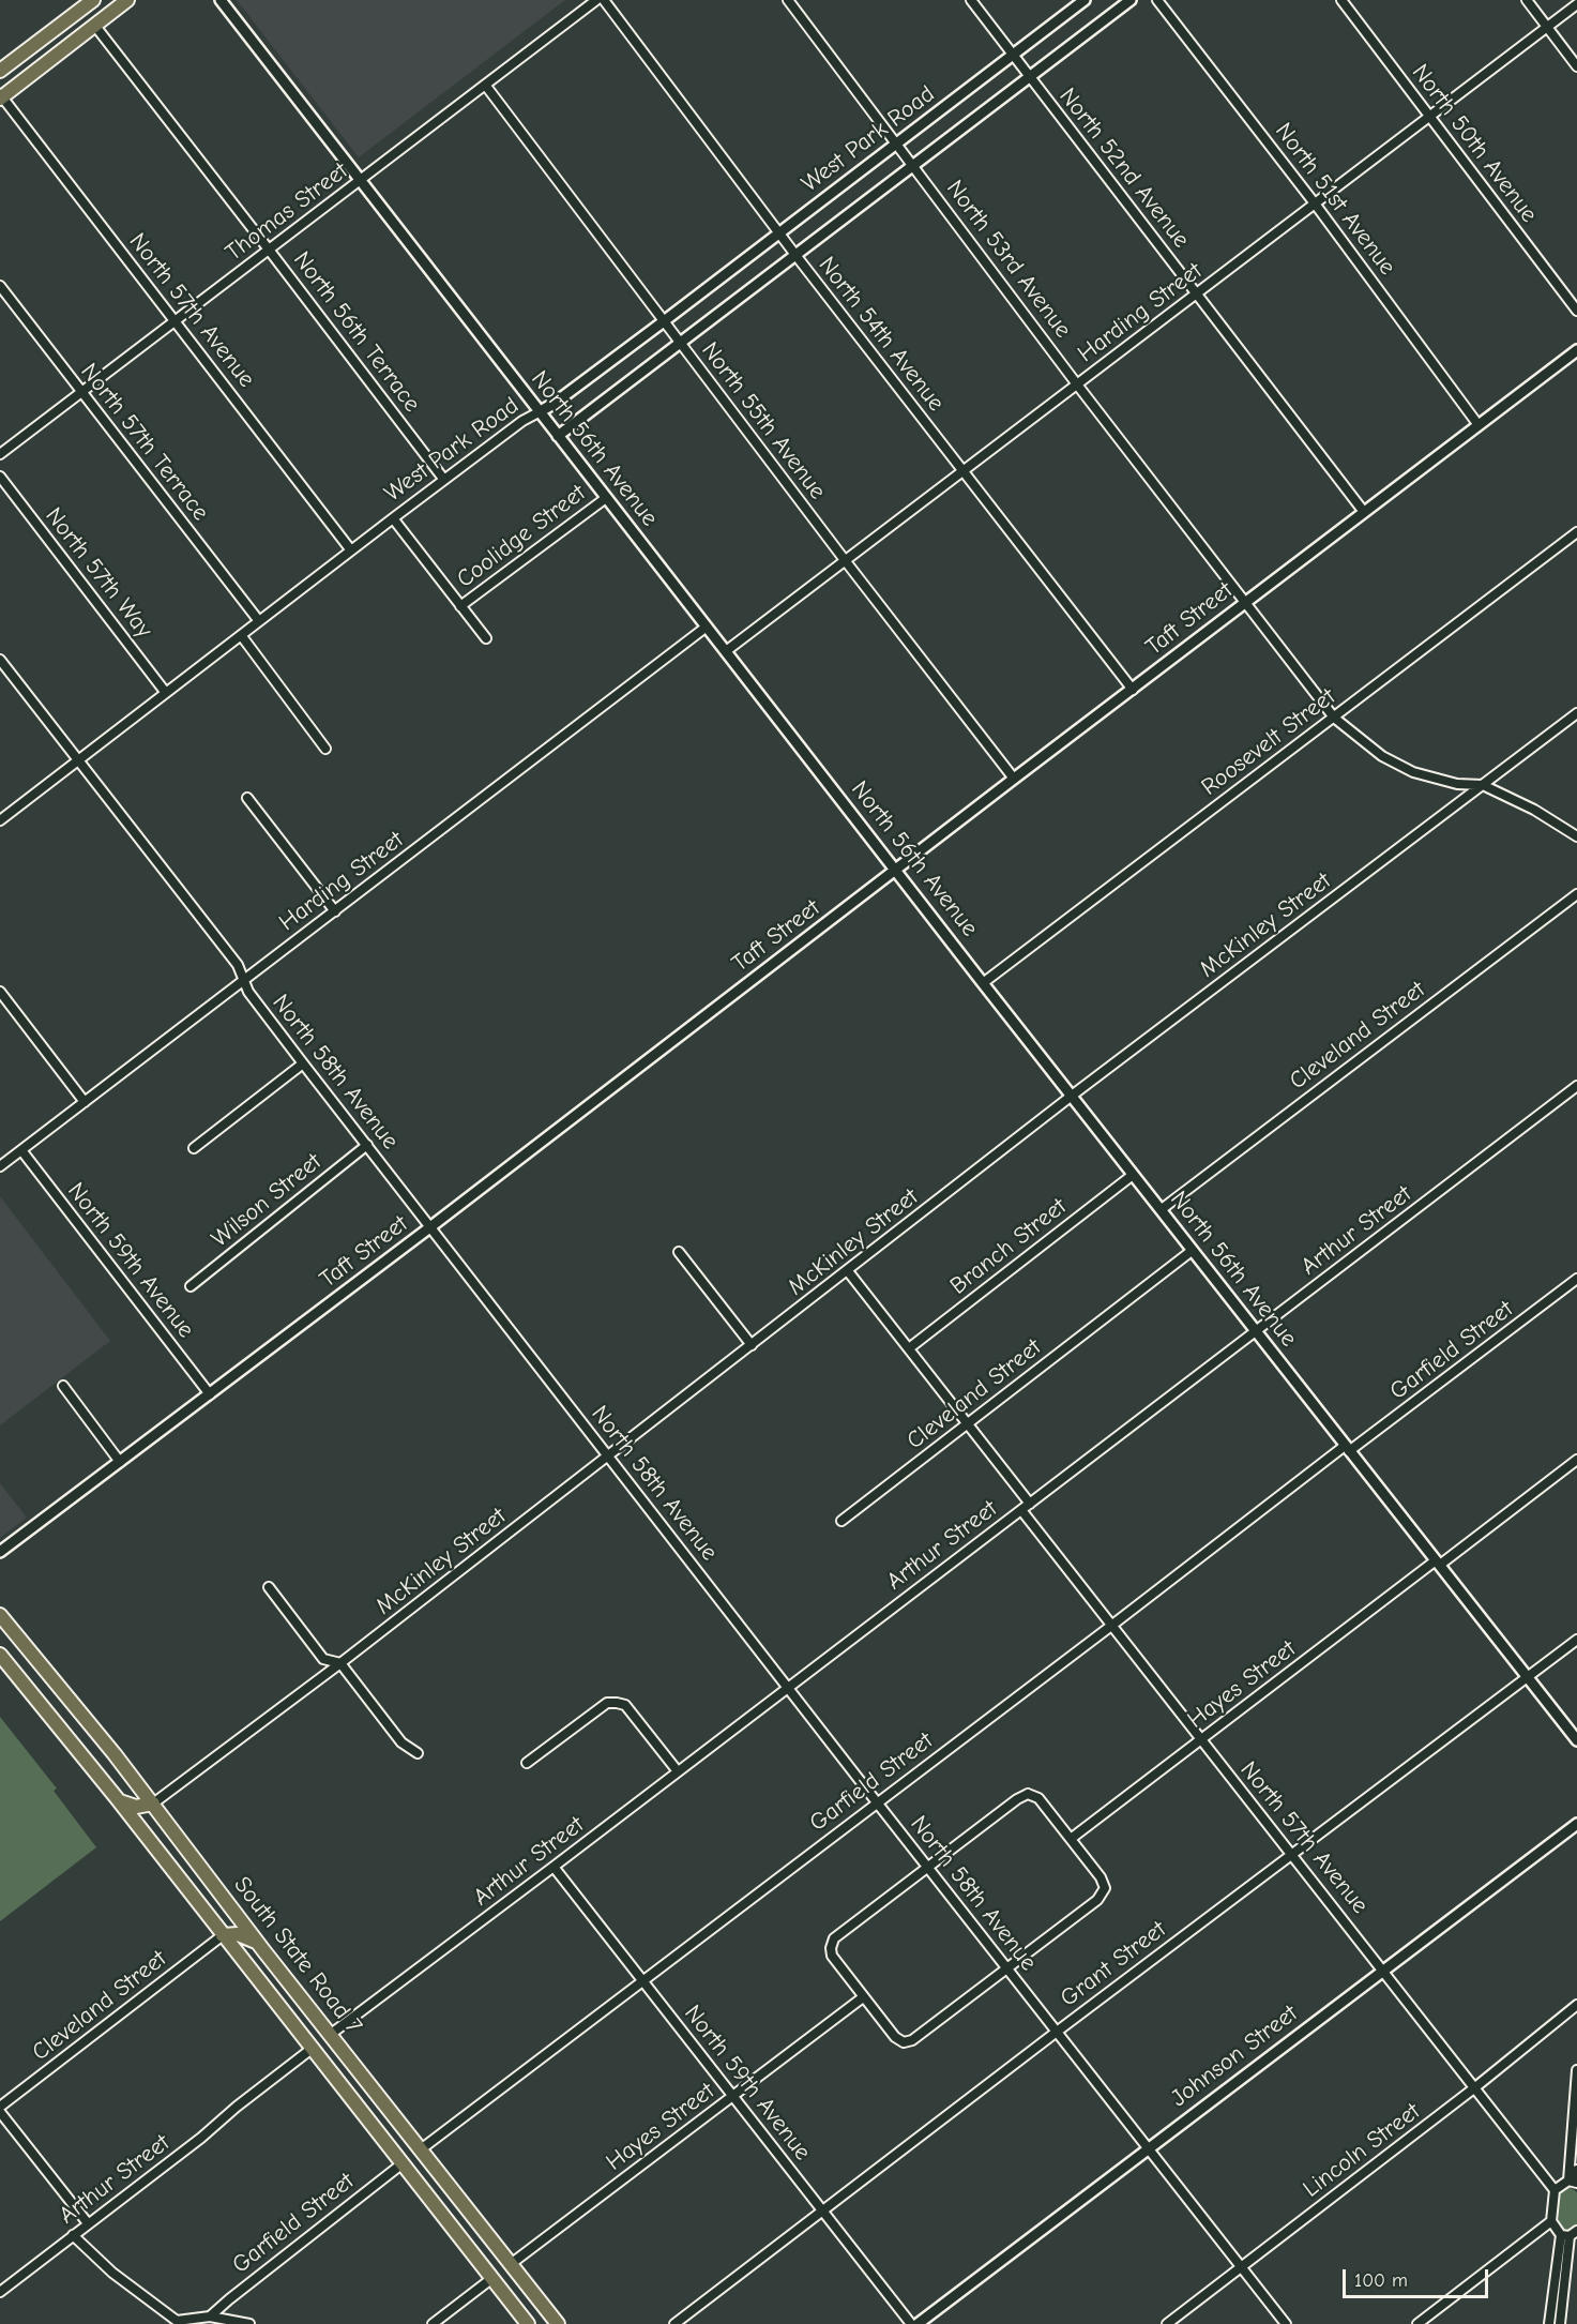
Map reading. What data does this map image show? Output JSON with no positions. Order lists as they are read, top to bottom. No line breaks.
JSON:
{"streets":{"main road":["South State Road 7"],"street":["West Park Road","North 50th Avenue","North 52nd Avenue","North 51st Avenue","Thomas Street","North 53rd Avenue","North 57th Avenue","Harding Street","North 56th Terrace","North 54th Avenue","North 55th Avenue","North 57th Terrace","North 56th Avenue","Coolidge Street","North 57th Way","Taft Street","Roosevelt Street","McKinley Street","Cleveland Street","North 58th Avenue","Wilson Street","Arthur Street","Branch Street","North 59th Avenue","Garfield Street","Hayes Street","Grant Street","Johnson Street","Lincoln Street"]},"crossings":[["West Park Road","North 52nd Avenue"],["West Park Road","North 53rd Avenue"],["West Park Road","North 57th Avenue"],["West Park Road","North 56th Terrace"],["West Park Road","North 54th Avenue"],["West Park Road","North 55th Avenue"],["West Park Road","North 57th Terrace"],["West Park Road","North 56th Avenue"],["West Park Road","North 57th Way"],["West Park Road","North 58th Avenue"],["North 50th Avenue","Harding Street"],["North 52nd Avenue","Harding Street"],["North 52nd Avenue","Taft Street"],["North 51st Avenue","Harding Street"],["North 51st Avenue","Taft Street"],["Thomas Street","North 57th Avenue"],["Thomas Street","North 56th Terrace"],["Thomas Street","North 55th Avenue"],["Thomas Street","North 57th Terrace"],["Thomas Street","North 56th Avenue"],["North 53rd Avenue","Harding Street"],["North 53rd Avenue","Taft Street"],["North 53rd Avenue","Roosevelt Street"],["North 53rd Avenue","McKinley Street"],["North 57th Avenue","Arthur Street"],["North 57th Avenue","Garfield Street"],["North 57th Avenue","Hayes Street"],["North 57th Avenue","Grant Street"],["North 57th Avenue","Johnson Street"],["North 57th Avenue","Lincoln Street"],["Harding Street","North 54th Avenue"],["Harding Street","North 55th Avenue"],["Harding Street","North 56th Avenue"],["Harding Street","North 58th Avenue"],["Harding Street","North 59th Avenue"],["North 54th Avenue","Taft Street"],["North 55th Avenue","Taft Street"],["North 56th Avenue","Coolidge Street"],["North 56th Avenue","Taft Street"],["North 56th Avenue","Roosevelt Street"],["North 56th Avenue","McKinley Street"],["North 56th Avenue","Cleveland Street"],["North 56th Avenue","Arthur Street"],["North 56th Avenue","Branch Street"],["North 56th Avenue","Garfield Street"],["North 56th Avenue","Hayes Street"],["North 56th Avenue","Grant Street"],["Taft Street","North 58th Avenue"],["Taft Street","North 59th Avenue"],["McKinley Street","North 58th Avenue"],["McKinley Street","South State Road 7"],["Cleveland Street","South State Road 7"],["North 58th Avenue","Wilson Street"],["North 58th Avenue","Arthur Street"],["North 58th Avenue","Garfield Street"],["North 58th Avenue","Grant Street"],["North 58th Avenue","Johnson Street"],["North 58th Avenue","Lincoln Street"],["Arthur Street","North 59th Avenue"],["Arthur Street","South State Road 7"],["North 59th Avenue","Garfield Street"],["North 59th Avenue","Hayes Street"],["North 59th Avenue","Grant Street"],["Garfield Street","South State Road 7"],["Hayes Street","South State Road 7"]],"scale_bar":"100 m"}
